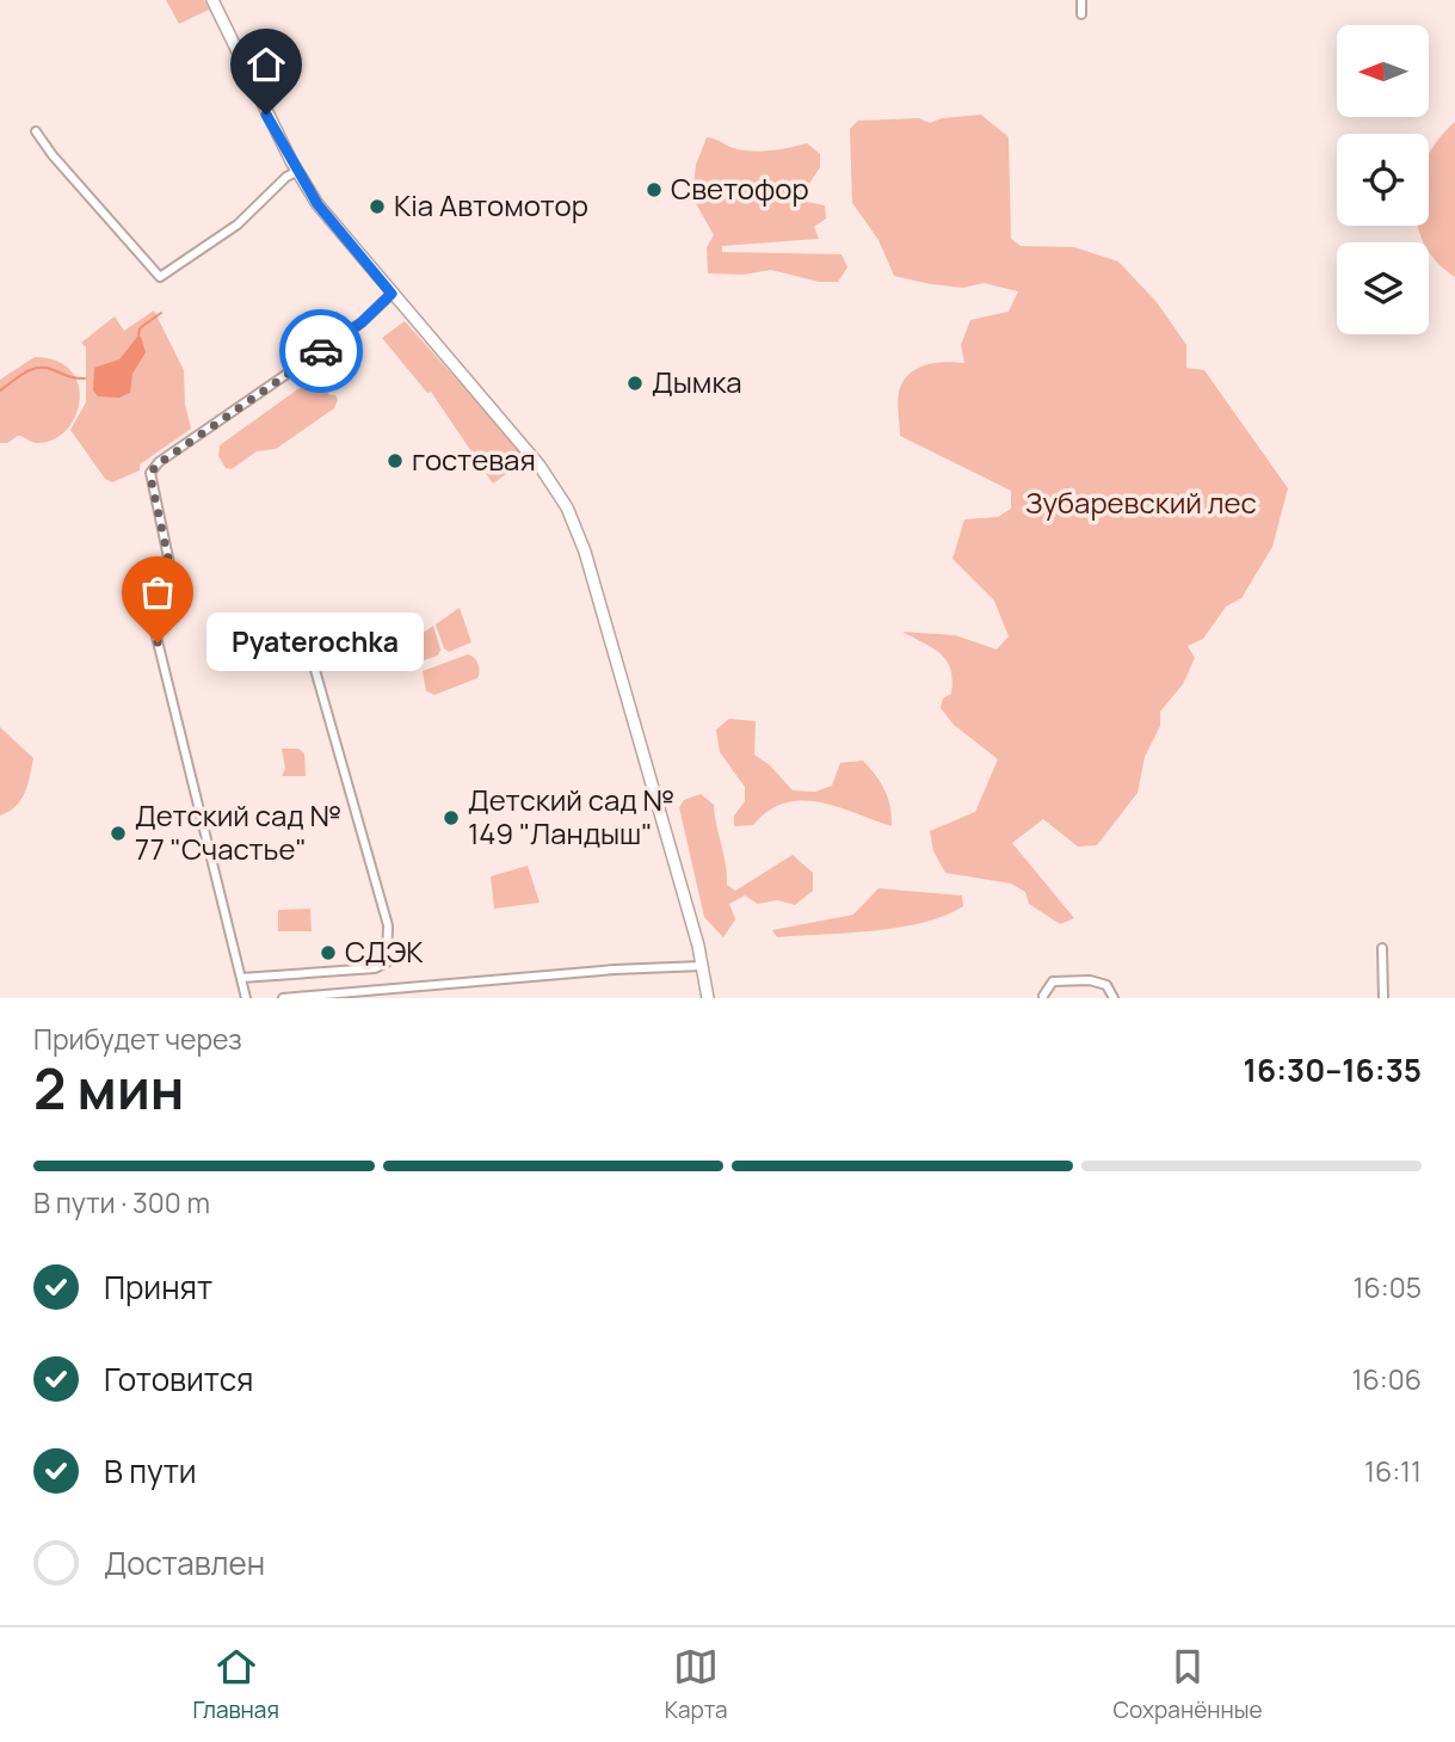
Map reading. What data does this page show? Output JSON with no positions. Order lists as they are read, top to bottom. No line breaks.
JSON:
{"parks":["Зубаревский лес"],"places":["Светофор","Kia Автомотор","Дымка","гостевая","Pyaterochka","Детский сад № 149 \"Ландыш\"","Детский сад № 77 \"Счастье\"","СДЭК"],"north":"left","page":{"bubble":"Pyaterochka","heading":["2 мин","Прибудет через","16:30–16:35"],"bar":"В пути · 300 m","list":[["Принят","16:05"],["Готовится","16:06"],["В пути","16:11"],"Доставлен"],"tabs":["Главная","Карта","Сохранённые"]}}
